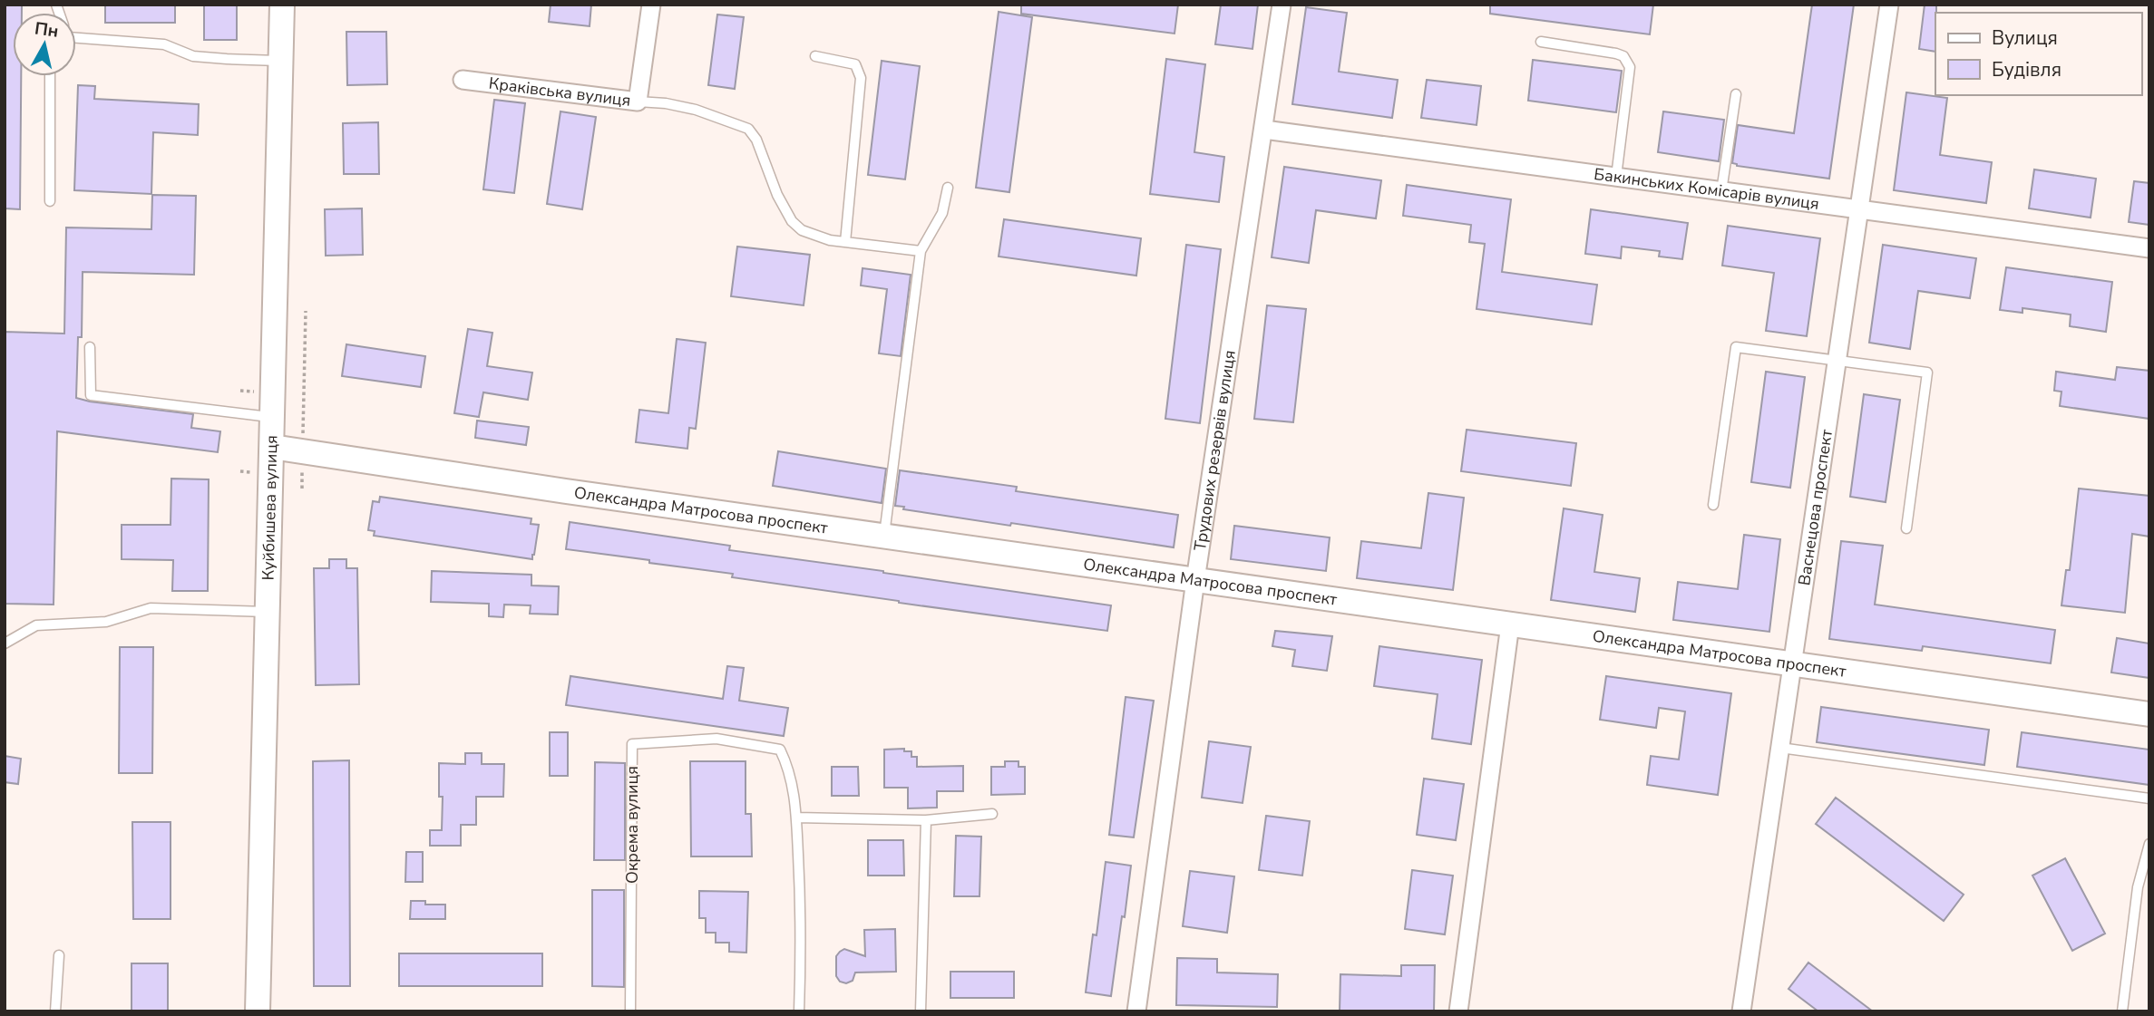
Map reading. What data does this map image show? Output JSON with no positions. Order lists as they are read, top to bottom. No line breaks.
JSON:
{"streets":{"main road":["Куйбишева вулиця","Олександра Матросова проспект"],"street":["Краківська вулиця","Бакинських Комісарів вулиця","Трудових резервів вулиця","Васнецова проспект"],"lane":["Окрема вулиця"]},"crossings":[["Бакинських Комісарів вулиця","Трудових резервів вулиця"],["Бакинських Комісарів вулиця","Васнецова проспект"],["Трудових резервів вулиця","Олександра Матросова проспект"],["Васнецова проспект","Олександра Матросова проспект"],["Куйбишева вулиця","Олександра Матросова проспект"]],"legend":["Вулиця","Будівля"],"north":"top"}
